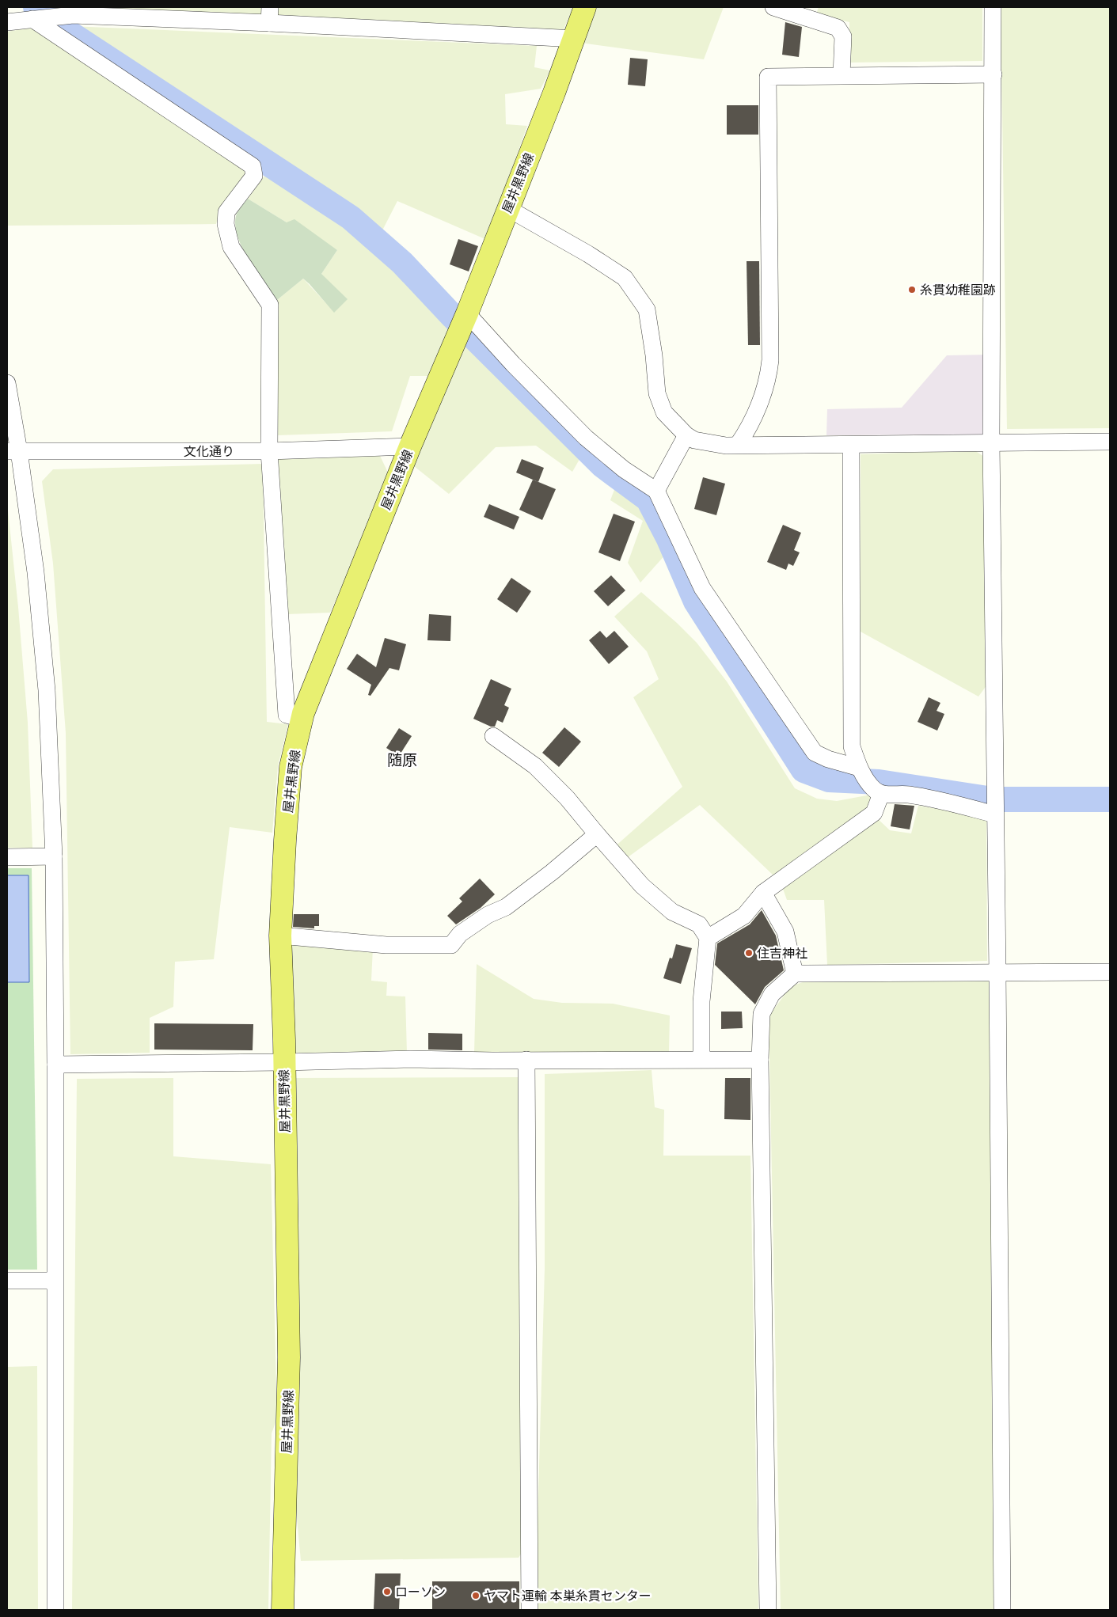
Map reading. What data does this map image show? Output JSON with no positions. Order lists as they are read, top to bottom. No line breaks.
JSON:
{"streets":{"main road":["屋井黒野線"],"street":["文化通り"]},"crossings":[["屋井黒野線","文化通り"]],"districts":["随原"],"places":["糸貫幼稚園跡","住吉神社","ローソン","ヤマト運輸 本巣糸貫センター"]}
